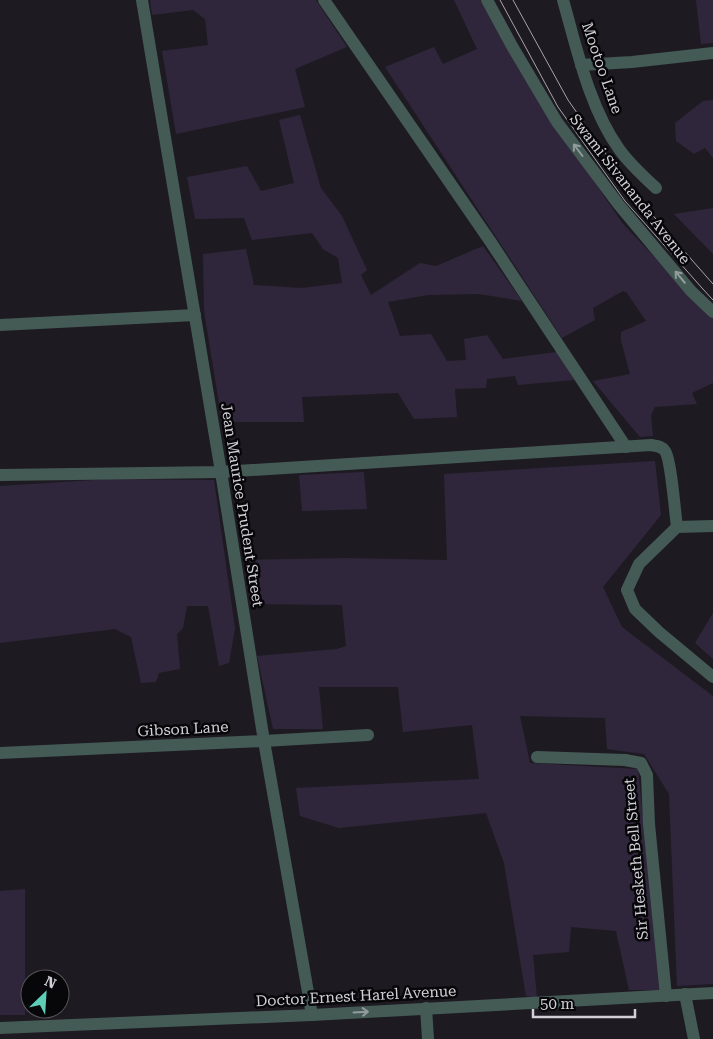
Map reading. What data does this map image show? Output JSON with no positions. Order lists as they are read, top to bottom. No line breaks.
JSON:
{"streets":{"street":["Mootoo Lane","Swami Sivananda Avenue","Jean Maurice Prudent Street","Gibson Lane","Sir Hesketh Bell Street","Doctor Ernest Harel Avenue"]},"crossings":[["Jean Maurice Prudent Street","Gibson Lane"],["Jean Maurice Prudent Street","Doctor Ernest Harel Avenue"],["Sir Hesketh Bell Street","Doctor Ernest Harel Avenue"]],"one_way":["Swami Sivananda Avenue"],"scale_bar":"50 m","north":"top right"}
